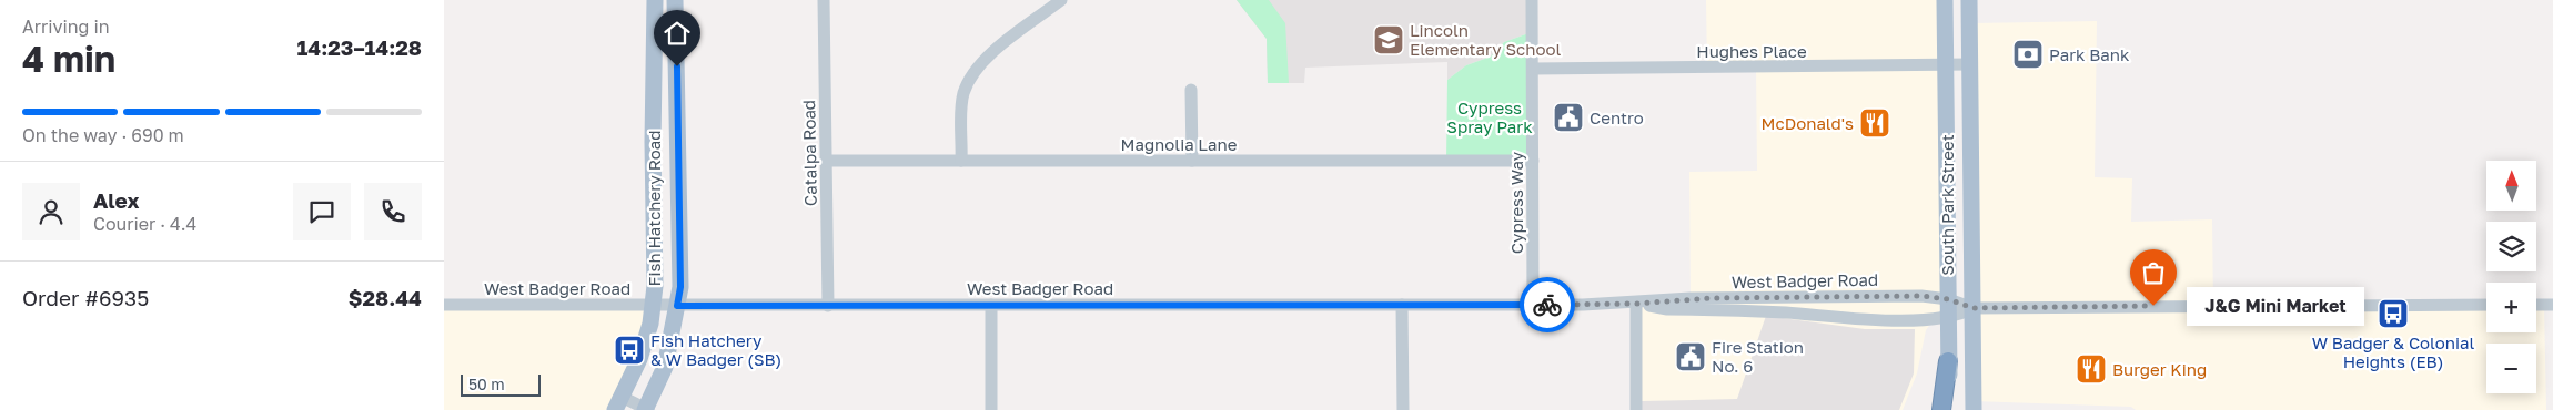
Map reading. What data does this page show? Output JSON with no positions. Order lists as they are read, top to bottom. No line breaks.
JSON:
{"streets":{"main road":["South Park Street","Fish Hatchery Road"],"street":["Hughes Place","Magnolia Lane","Catalpa Road","Cypress Way","West Badger Road"]},"crossings":[["Hughes Place","Cypress Way"],["Hughes Place","South Park Street"],["Magnolia Lane","Catalpa Road"],["Magnolia Lane","Cypress Way"],["Catalpa Road","West Badger Road"],["Cypress Way","West Badger Road"],["South Park Street","West Badger Road"],["Fish Hatchery Road","West Badger Road"]],"parks":["Cypress Spray Park"],"places":{"school or university":["Lincoln Elementary School"],"bank":["Park Bank"],"public building":["Centro","Fire Station No. 6"],"restaurant":["McDonald's","Burger King"],"other":["J&G Mini Market"],"bus stop":["W Badger & Colonial Heights (EB)","Fish Hatchery & W Badger (SB)"]},"scale_bar":"50 m","north":"top","page":{"heading":["4 min","Arriving in","14:23–14:28"],"panel":["Alex","Courier · 4.4","Order #6935","$28.44"],"bar":"On the way · 690 m","map_buttons":["+","−"],"bubble":"J&G Mini Market","scale":"50 m"}}
